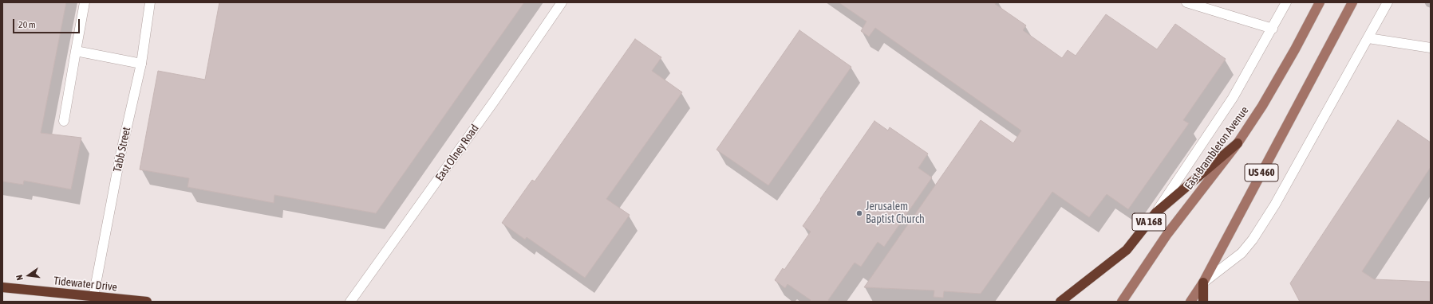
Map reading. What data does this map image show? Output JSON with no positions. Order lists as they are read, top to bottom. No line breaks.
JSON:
{"streets":{"highway":["VA 168","Tidewater Drive"],"main road":["East Brambleton Avenue","US 460"],"street":["Tabb Street","East Olney Road"]},"crossings":[["East Brambleton Avenue","VA 168"],["Tabb Street","Tidewater Drive"]],"places":["Jerusalem Baptist Church"],"scale_bar":"20 m","north":"left"}
